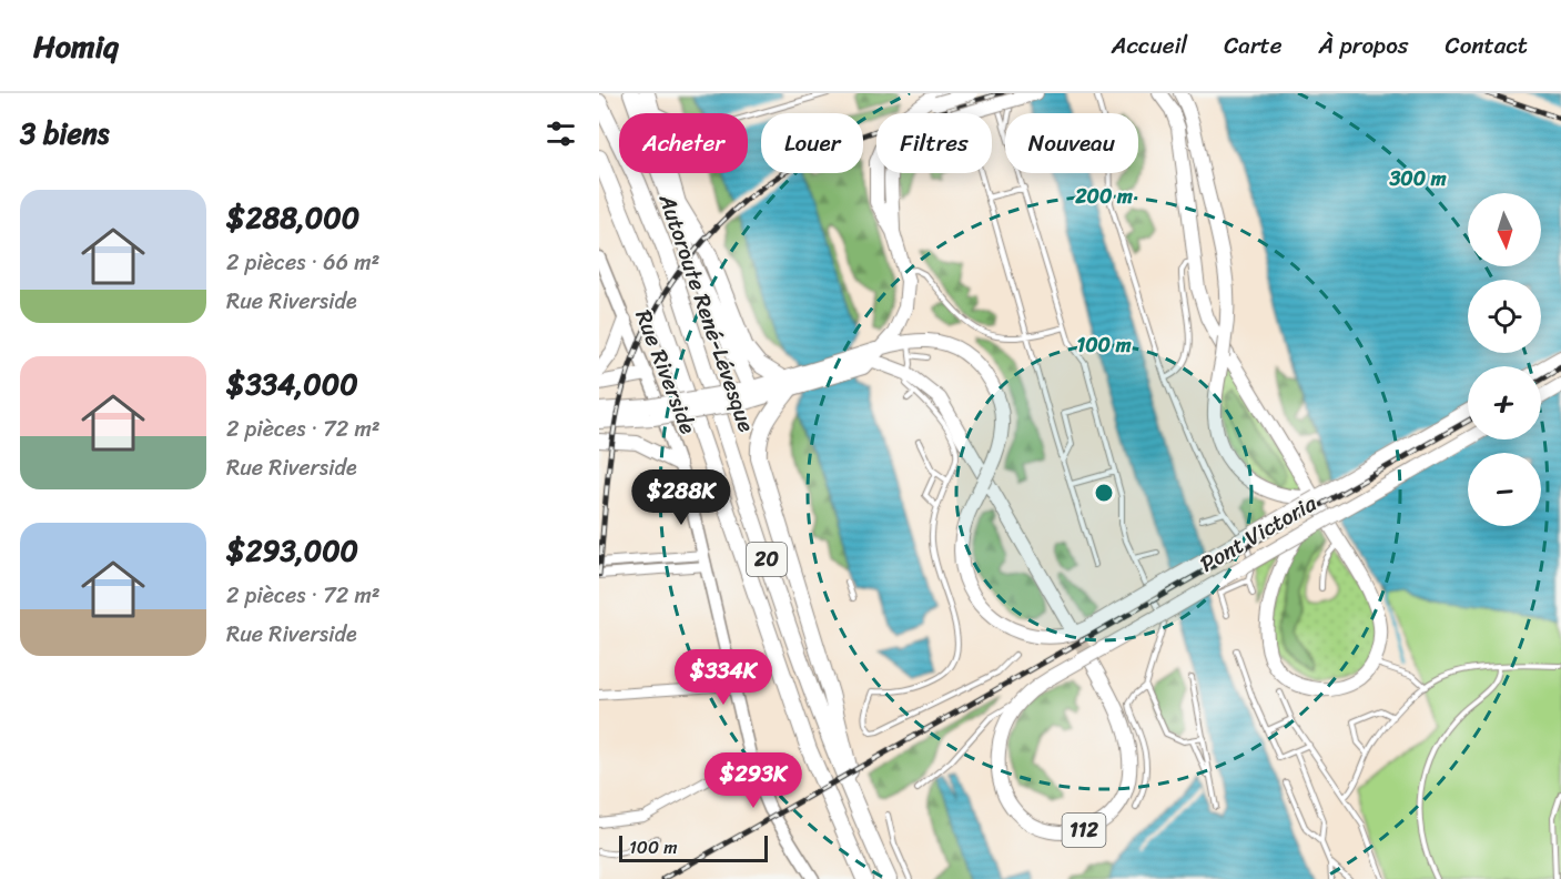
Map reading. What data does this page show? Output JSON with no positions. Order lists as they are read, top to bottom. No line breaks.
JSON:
{"streets":{"highway":["Autoroute René-Lévesque","20"],"main road":["Pont Victoria","112"],"street":["Rue Riverside"]},"crossings":[["Pont Victoria","112"]],"scale_bar":"100 m","north":"bottom","page":{"header":"Homiq","nav":["Accueil","Carte","À propos","Contact"],"heading":"3 biens","chip":["Acheter","Louer","Filtres","Nouveau"],"list":[{"name":"$288,000","note":"2 pièces · 66 m² · Rue Riverside"},{"name":"$334,000","note":"2 pièces · 72 m² · Rue Riverside"},{"name":"$293,000","note":"2 pièces · 72 m² · Rue Riverside"}],"map_buttons":["+","−"],"price":["$288K","$334K","$293K"],"scale":"100 m"},"rings":["300 m","200 m","100 m"]}
